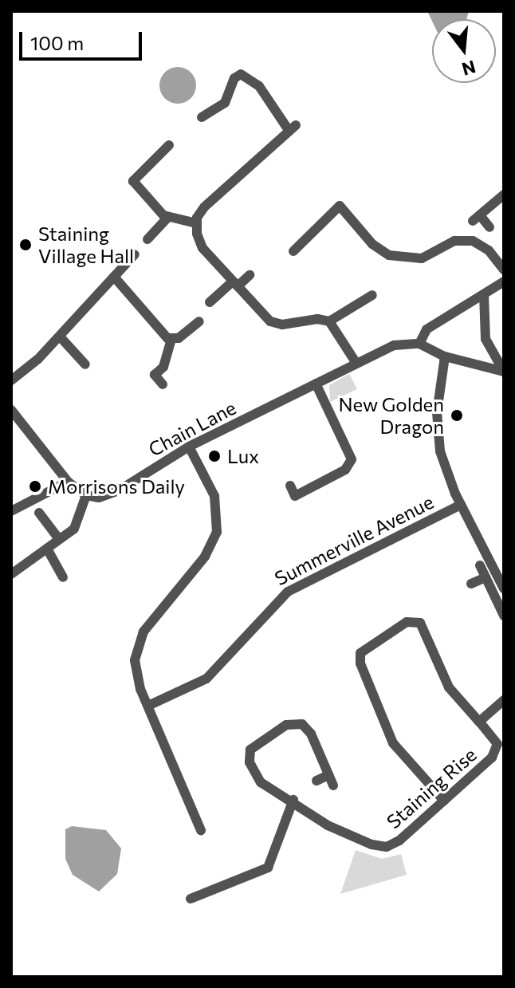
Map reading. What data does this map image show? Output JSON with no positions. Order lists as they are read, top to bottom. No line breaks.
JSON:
{"streets":{"street":["Chain Lane","Summerville Avenue","Staining Rise"]},"places":["Staining Village Hall","New Golden Dragon","Lux","Morrisons Daily"],"scale_bar":"100 m","north":"bottom"}
